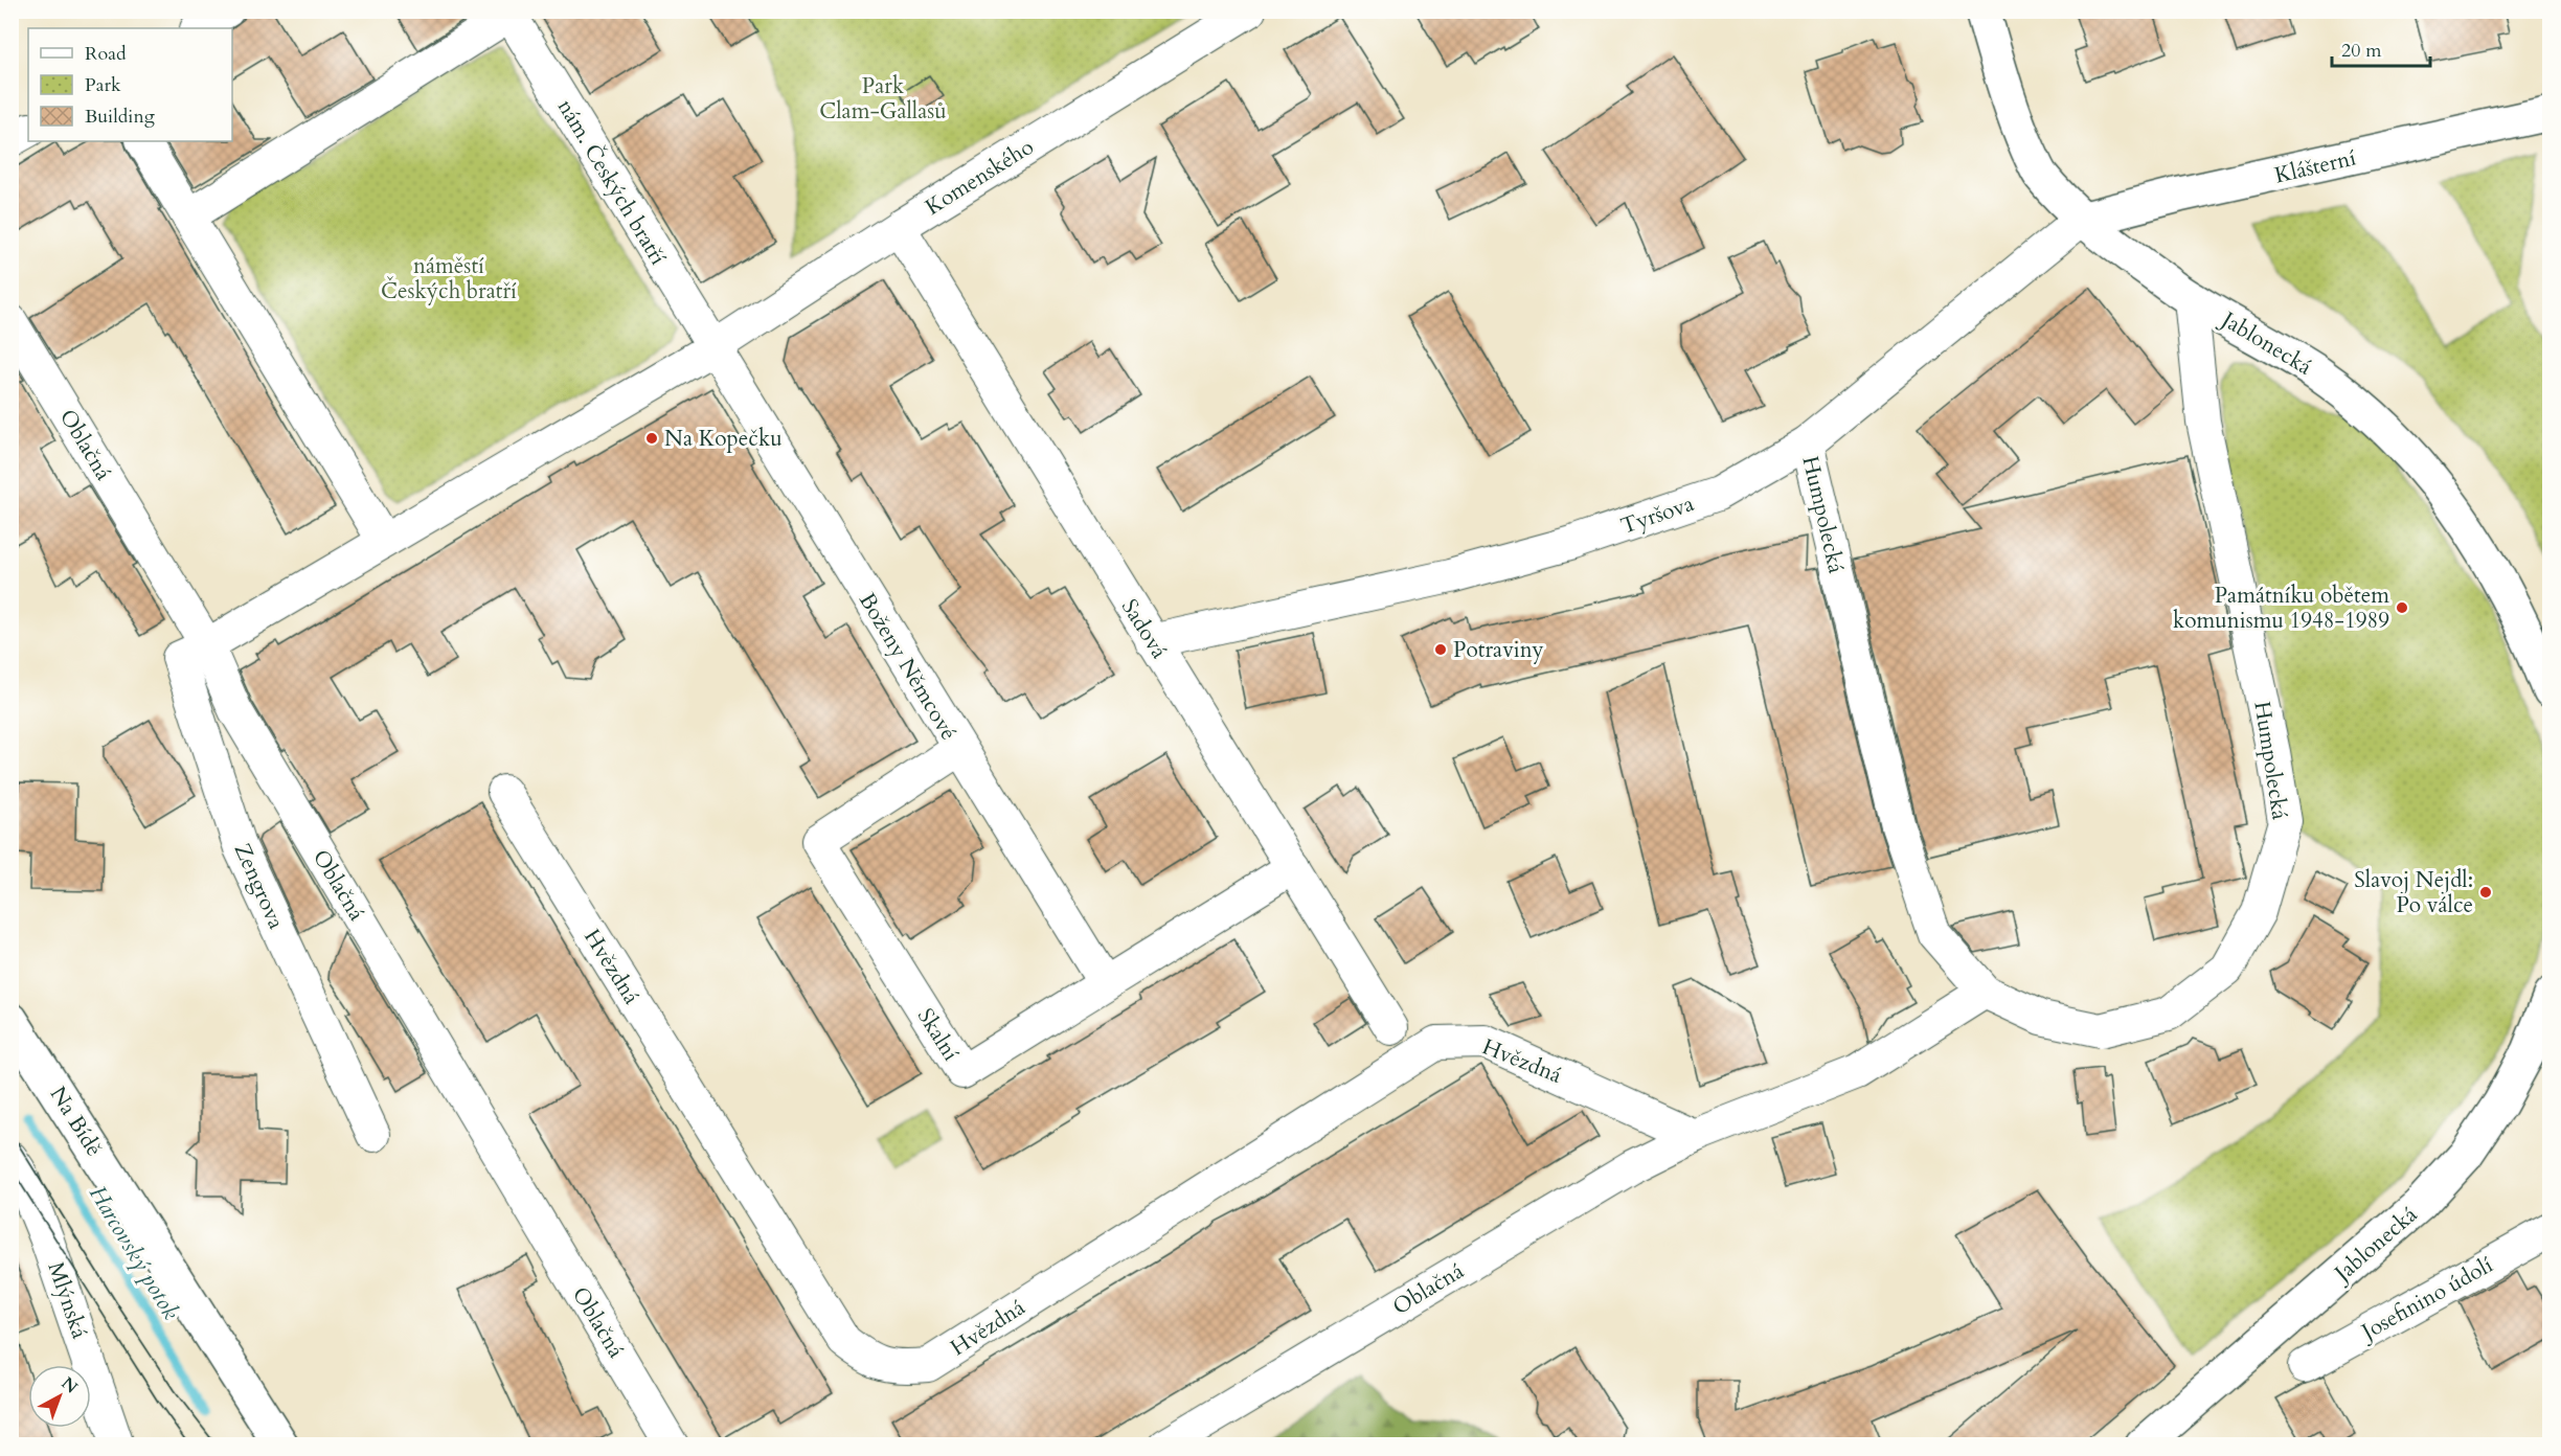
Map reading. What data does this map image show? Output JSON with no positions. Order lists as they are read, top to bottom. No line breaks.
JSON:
{"streets":{"main road":["Klášterní","Jablonecká","Na Bídě"],"street":["Komenského","nám. Českých bratří","Oblačná","Tyršova","Humpolecká","Sadová","Boženy Němcové","Zengrova","Hvězdná","Skalní","Josefinino údolí","Mlýnská"]},"crossings":[["Klášterní","Jablonecká"],["Klášterní","Tyršova"],["Komenského","nám. Českých bratří"],["Komenského","Sadová"],["Komenského","Boženy Němcové"],["nám. Českých bratří","Boženy Němcové"],["Jablonecká","Tyršova"],["Jablonecká","Humpolecká"],["Oblačná","Humpolecká"],["Oblačná","Zengrova"],["Oblačná","Hvězdná"],["Tyršova","Humpolecká"],["Tyršova","Sadová"],["Sadová","Skalní"],["Boženy Němcové","Skalní"]],"water":["Harcovský potok"],"parks":["Park Clam-Gallasů","náměstí Českých bratří"],"places":["Na Kopečku","Památníku obětem komunismu 1948-1989","Potraviny","Slavoj Nejdl: Po válce"],"legend":["Road","Park","Building"],"scale_bar":"20 m","north":"top right"}
